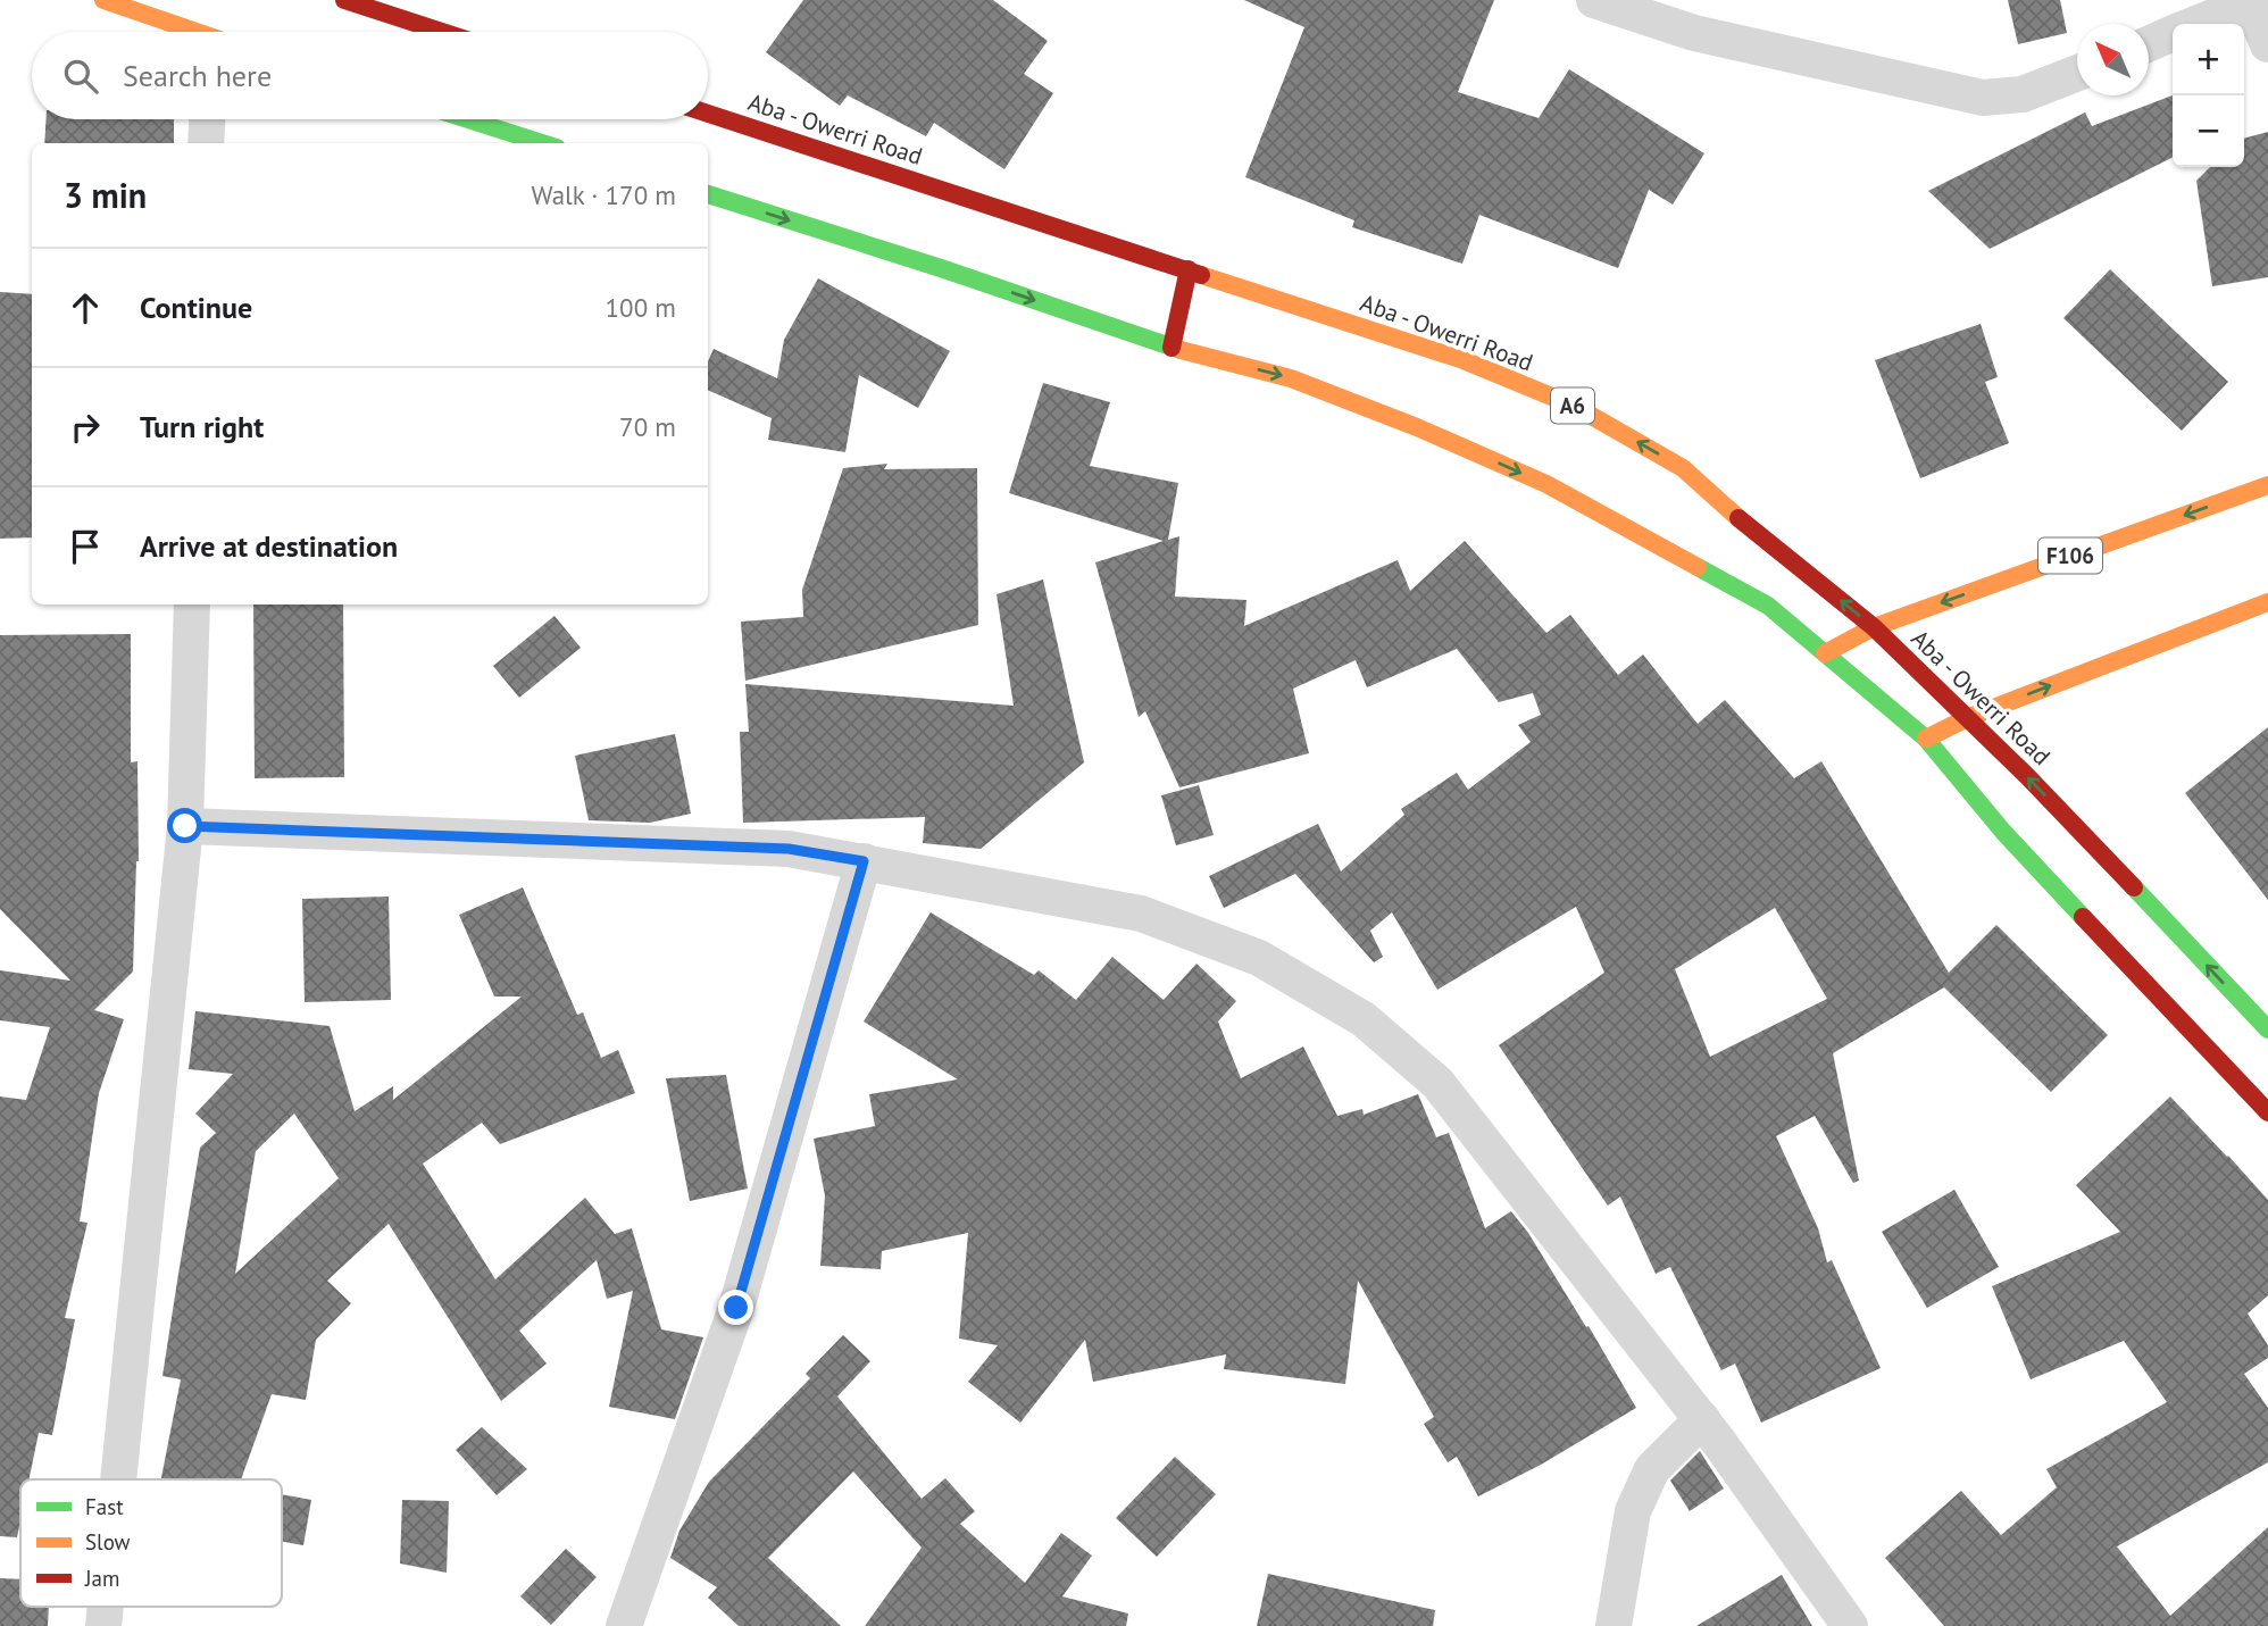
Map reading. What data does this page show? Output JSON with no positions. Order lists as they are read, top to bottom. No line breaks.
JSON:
{"streets":{"main road":["Aba - Owerri Road","A6","F106"]},"crossings":[["Aba - Owerri Road","F106"]],"legend":["Fast","Slow","Jam"],"north":"top left","page":{"map_buttons":["+","−"],"search":"Search here","heading":["3 min","Walk · 170 m"],"list":[["Continue","100 m"],["Turn right","70 m"],"Arrive at destination"]}}
